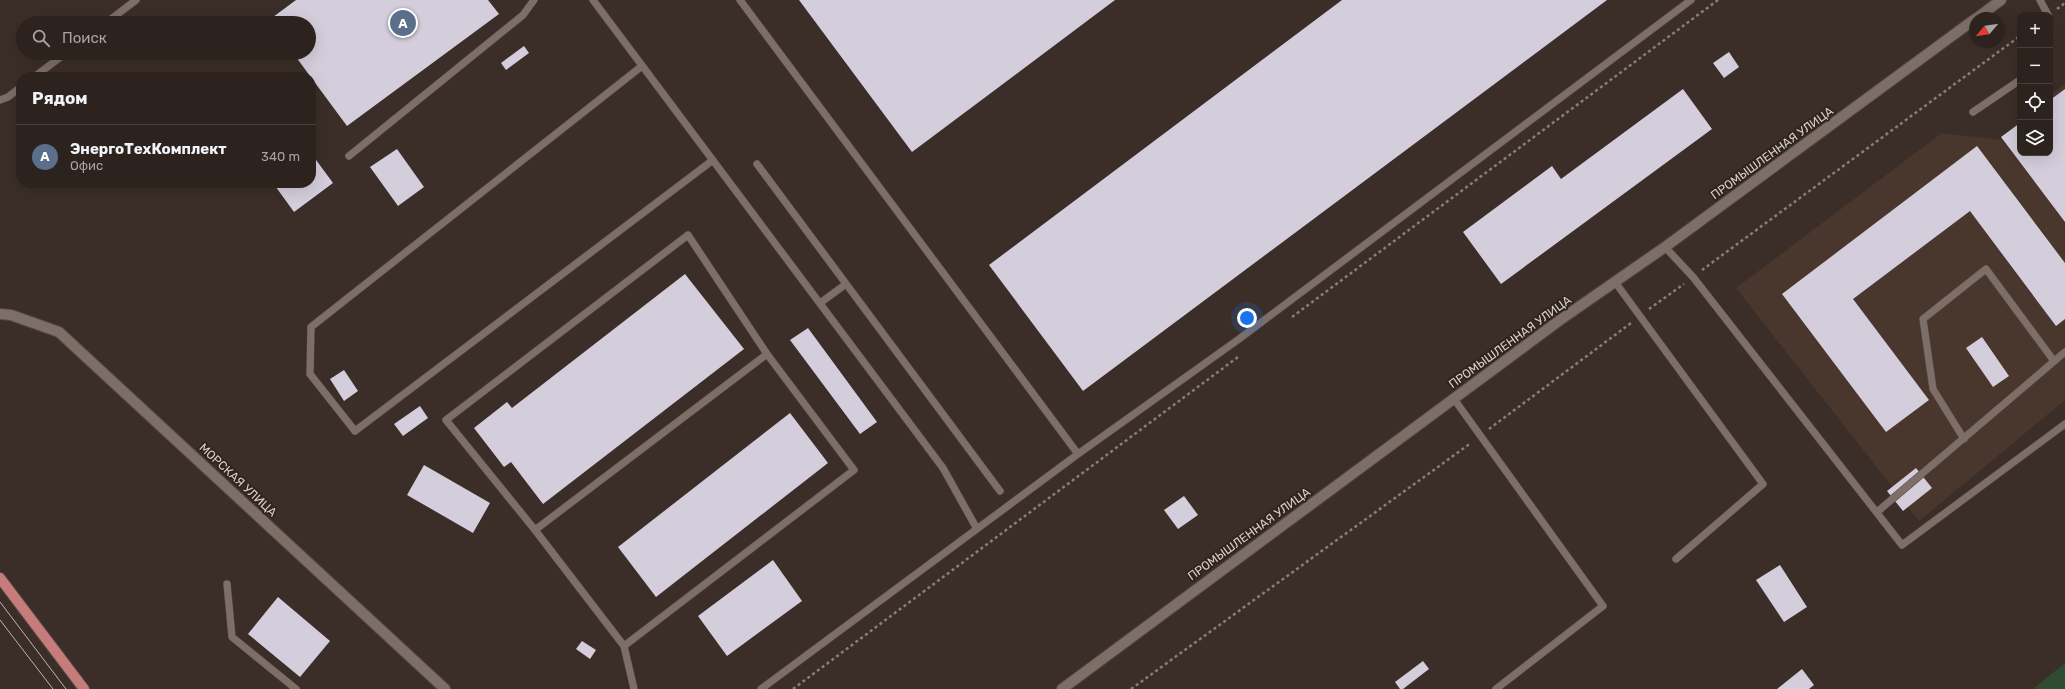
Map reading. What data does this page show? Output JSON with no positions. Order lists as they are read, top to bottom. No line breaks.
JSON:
{"streets":{"street":["ПРОМЫШЛЕННАЯ УЛИЦА","МОРСКАЯ УЛИЦА"]},"north":"bottom left","page":{"pins":"A","map_buttons":["+","−"],"search":"Поиск","heading":"Рядом","list":[{"mark":"A","name":"ЭнергоТехКомплект","note":"Офис","value":"340 m"}]}}
